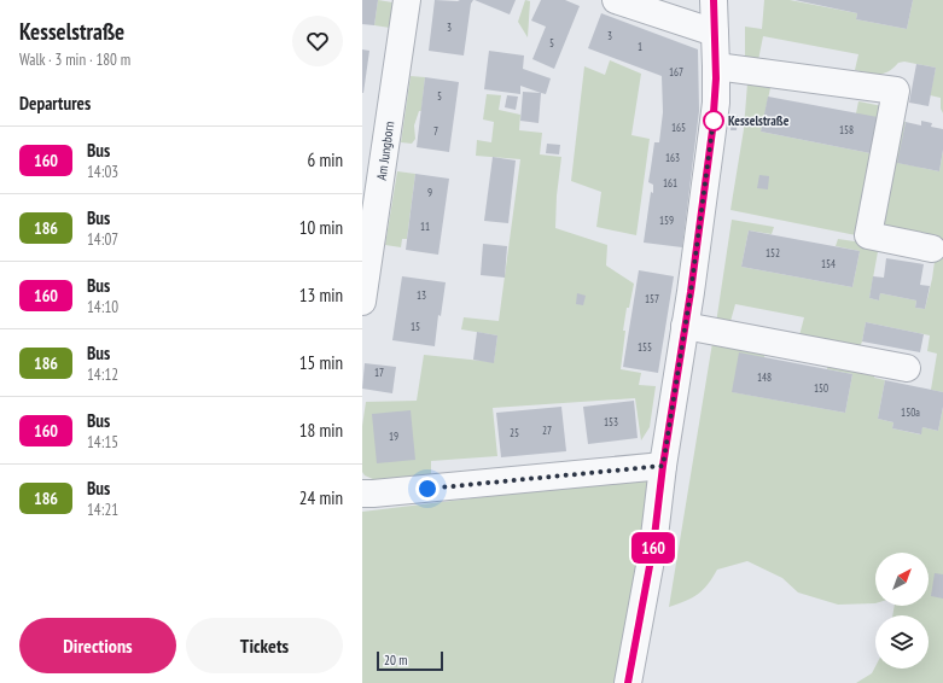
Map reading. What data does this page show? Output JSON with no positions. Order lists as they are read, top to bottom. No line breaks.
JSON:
{"streets":{"street":["Am Jungborn"]},"places":["Kesselstraße"],"lines":["bus line 160"],"house_numbers":["3","3","5","1","167","5","165","158","7","163","161","9","159","11","152","154","13","157","15","155","17","148","150","150a","153","27","25","19"],"scale_bar":"20 m","north":"top right","page":{"heading":[["Kesselstraße","Walk · 3 min · 180 m"],"Departures"],"on_map":"160","list":[{"mark":"160","name":"Bus","note":"14:03","value":"6 min"},{"mark":"186","name":"Bus","note":"14:07","value":"10 min"},{"mark":"160","name":"Bus","note":"14:10","value":"13 min"},{"mark":"186","name":"Bus","note":"14:12","value":"15 min"},{"mark":"160","name":"Bus","note":"14:15","value":"18 min"},{"mark":"186","name":"Bus","note":"14:21","value":"24 min"}],"buttons":["Directions","Tickets"],"scale":"20 m"}}
